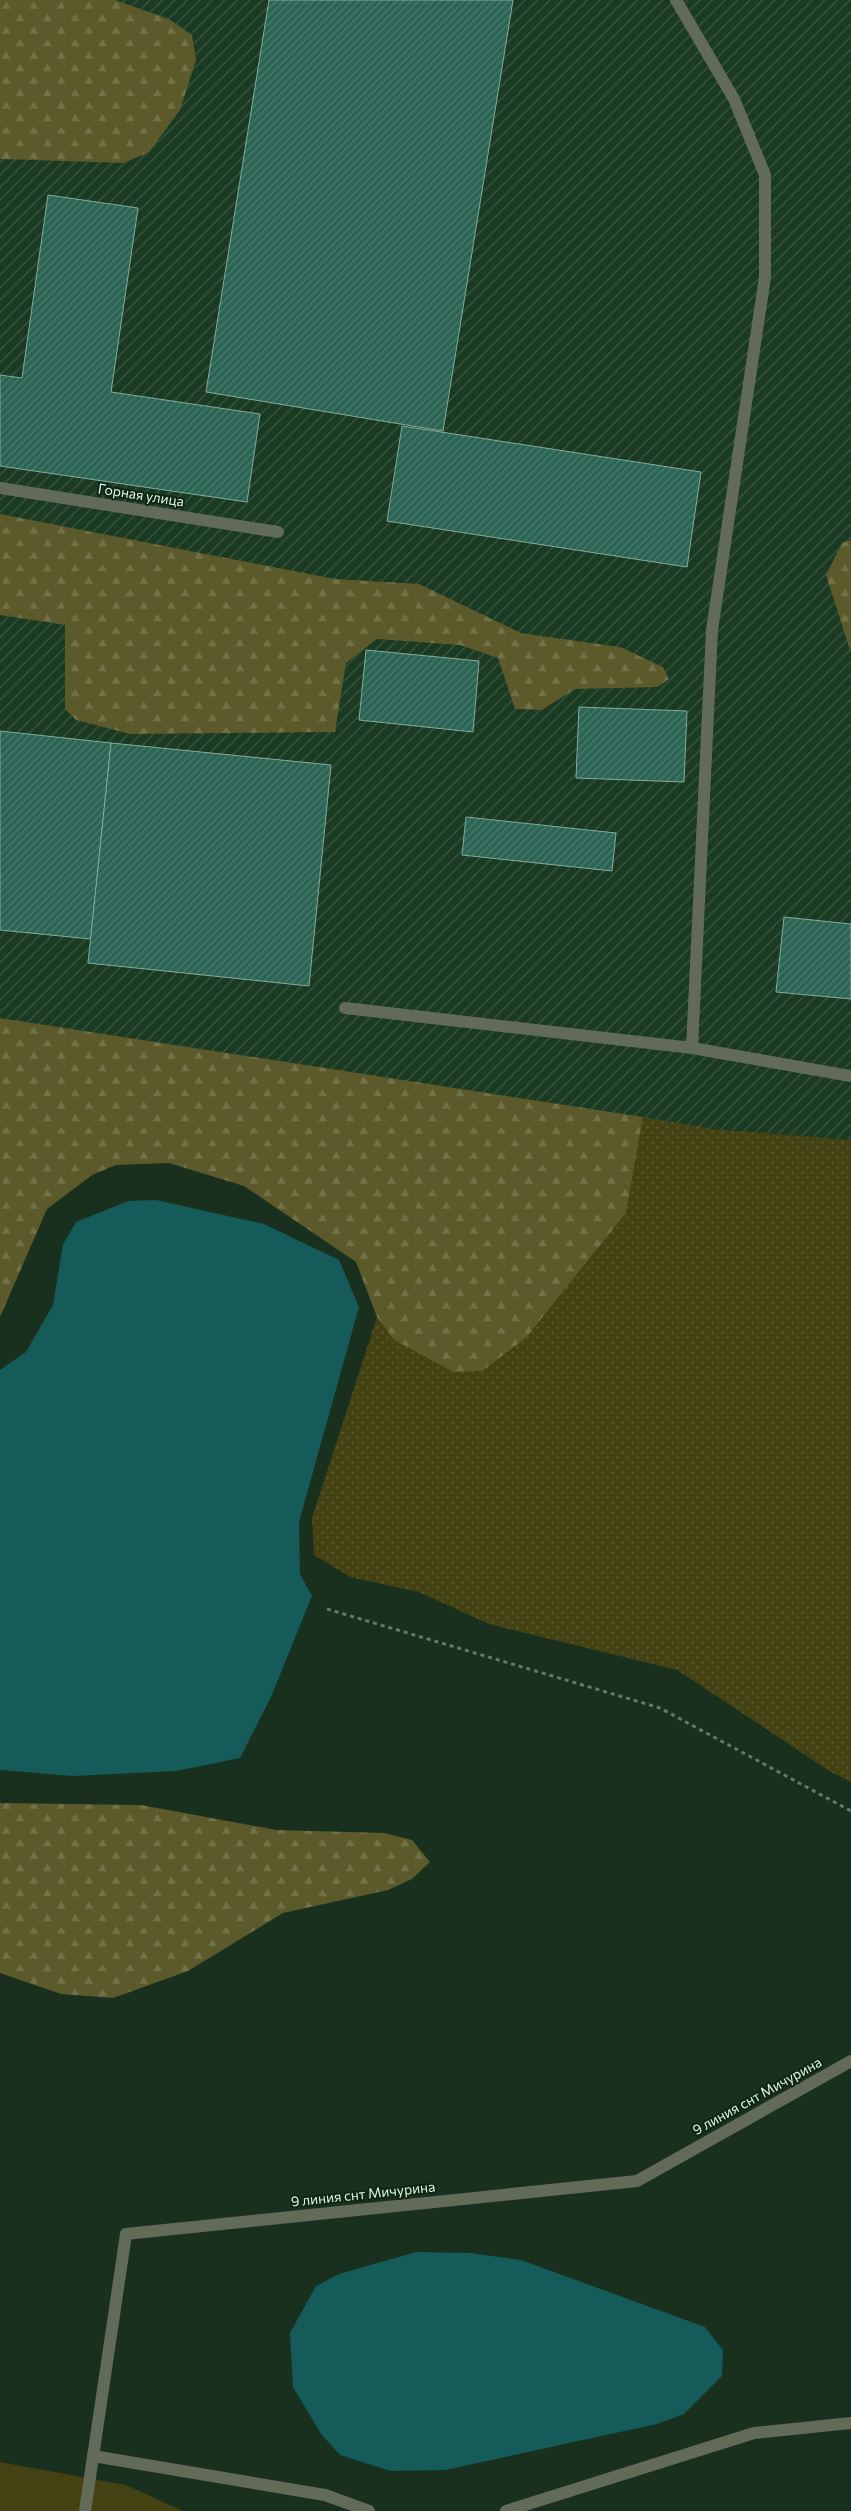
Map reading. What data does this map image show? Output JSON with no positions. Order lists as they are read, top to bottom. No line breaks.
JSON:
{"streets":{"street":["Горная улица","9 линия снт Мичурина"]}}
